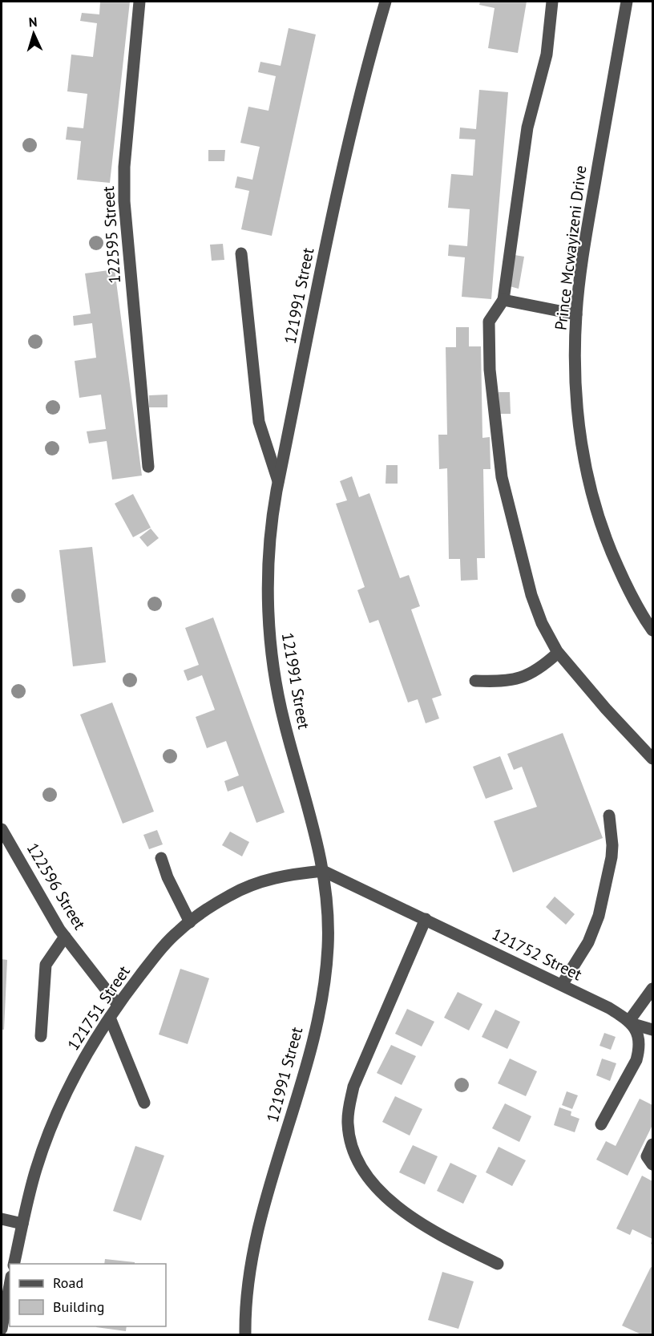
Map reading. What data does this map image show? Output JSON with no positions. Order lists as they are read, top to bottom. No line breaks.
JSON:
{"streets":{"street":["122595 Street","Prince Mcwayizeni Drive","121991 Street","122596 Street","121752 Street","121751 Street"]},"crossings":[["121991 Street","121752 Street"],["121991 Street","121751 Street"],["122596 Street","121751 Street"],["121752 Street","121751 Street"]],"legend":["Road","Building"],"north":"top"}
